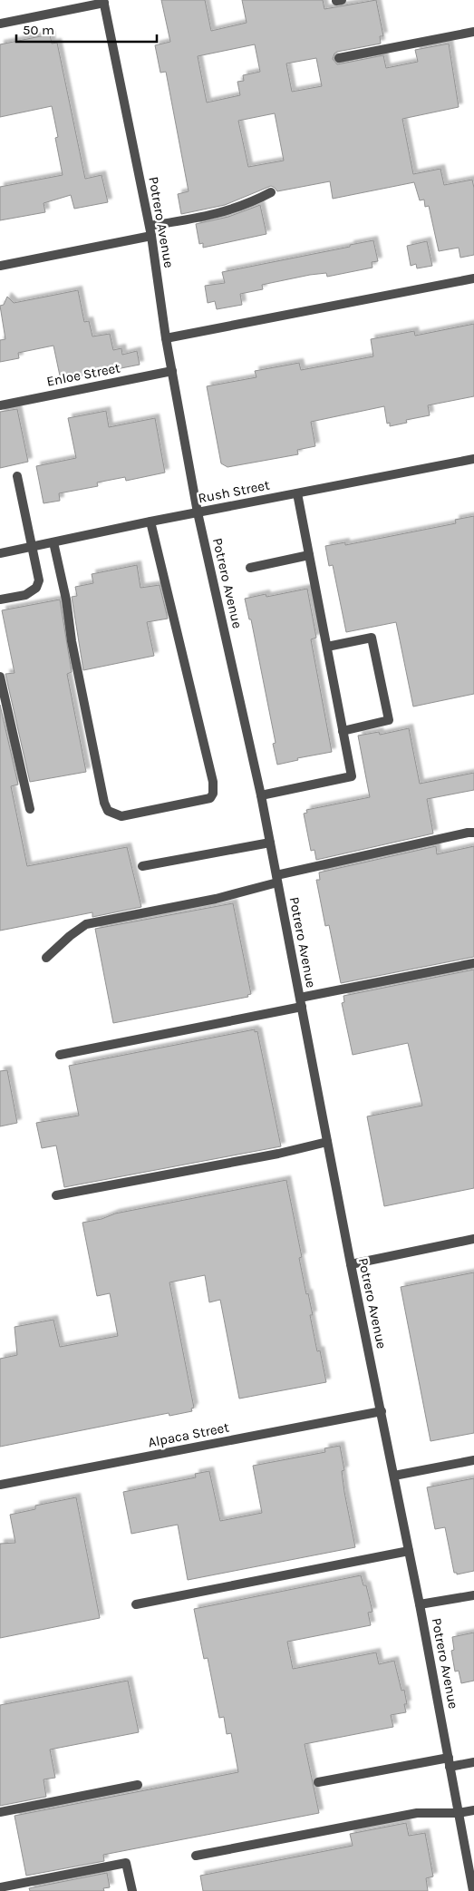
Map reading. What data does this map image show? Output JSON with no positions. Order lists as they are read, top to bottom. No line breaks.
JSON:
{"streets":{"street":["Potrero Avenue","Enloe Street","Rush Street","Alpaca Street"]},"crossings":[["Potrero Avenue","Enloe Street"],["Potrero Avenue","Rush Street"],["Potrero Avenue","Alpaca Street"]],"scale_bar":"50 m"}
